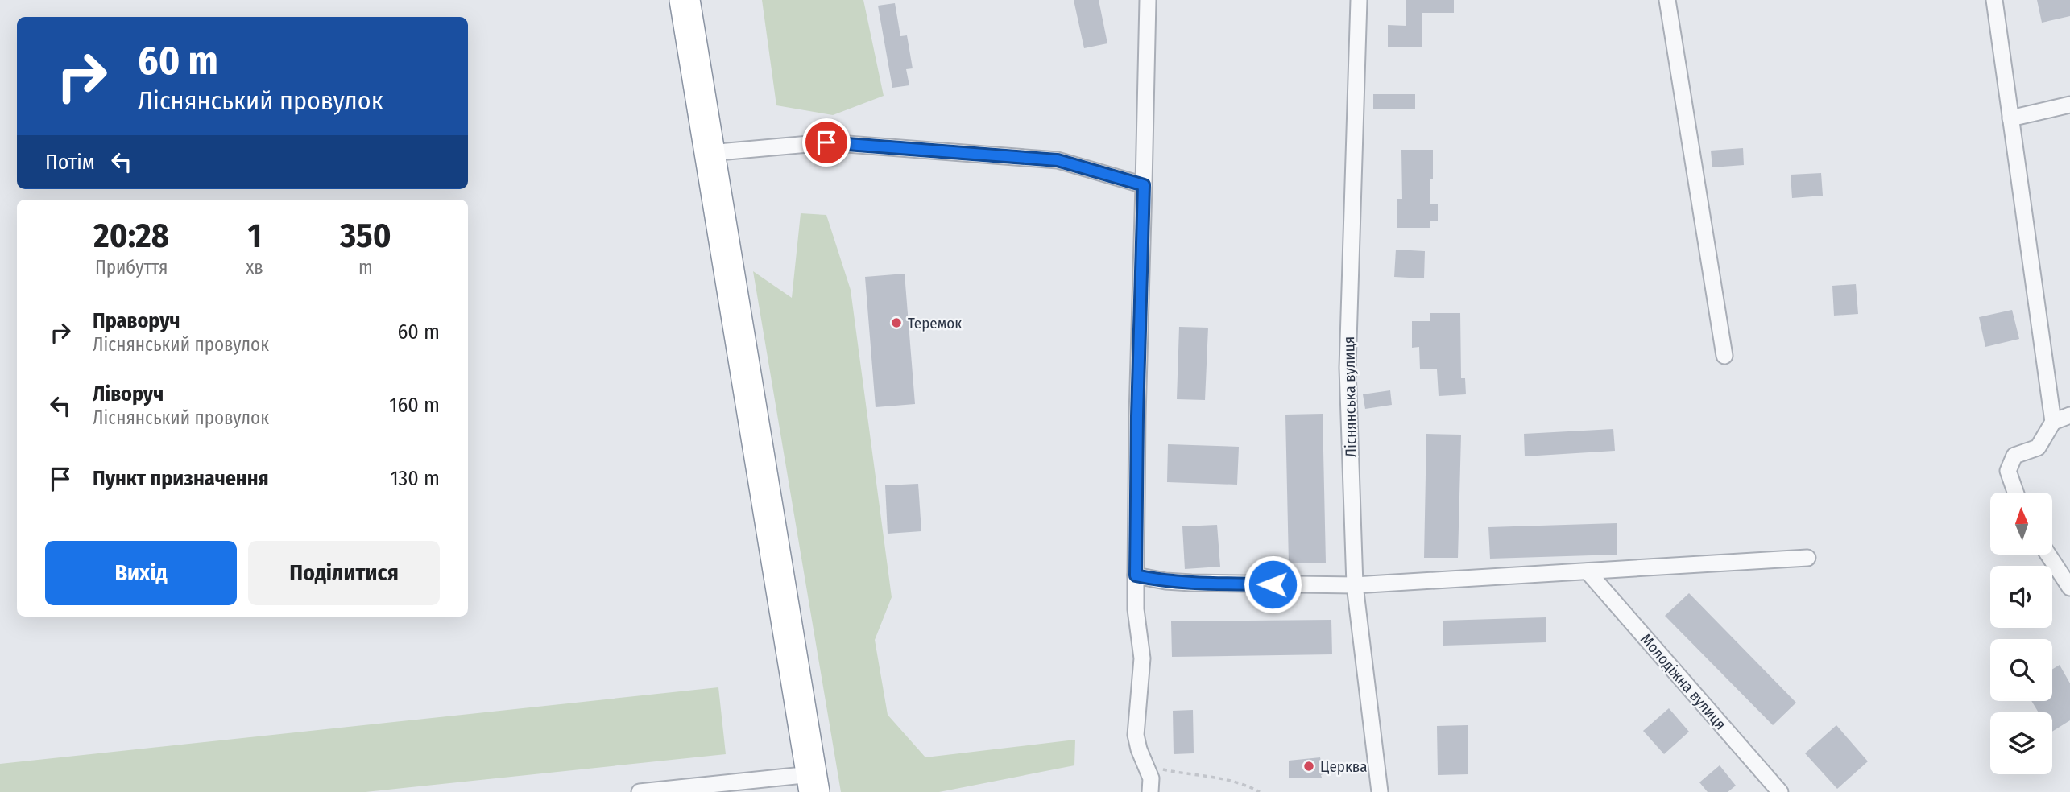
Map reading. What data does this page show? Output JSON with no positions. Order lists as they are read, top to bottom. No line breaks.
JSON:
{"streets":{"street":["Ліснянська вулиця","Молодіжна вулиця"]},"places":["Теремок","Церква"],"north":"top","page":{"turn":["60 m","Ліснянський провулок"],"then":"Потім","eta":["20:28","Прибуття","1","хв","350","m"],"list":[{"name":"Праворуч","note":"Ліснянський провулок","value":"60 m"},{"name":"Ліворуч","note":"Ліснянський провулок","value":"160 m"},{"name":"Пункт призначення","value":"130 m"}],"buttons":["Вихід","Поділитися"]}}
